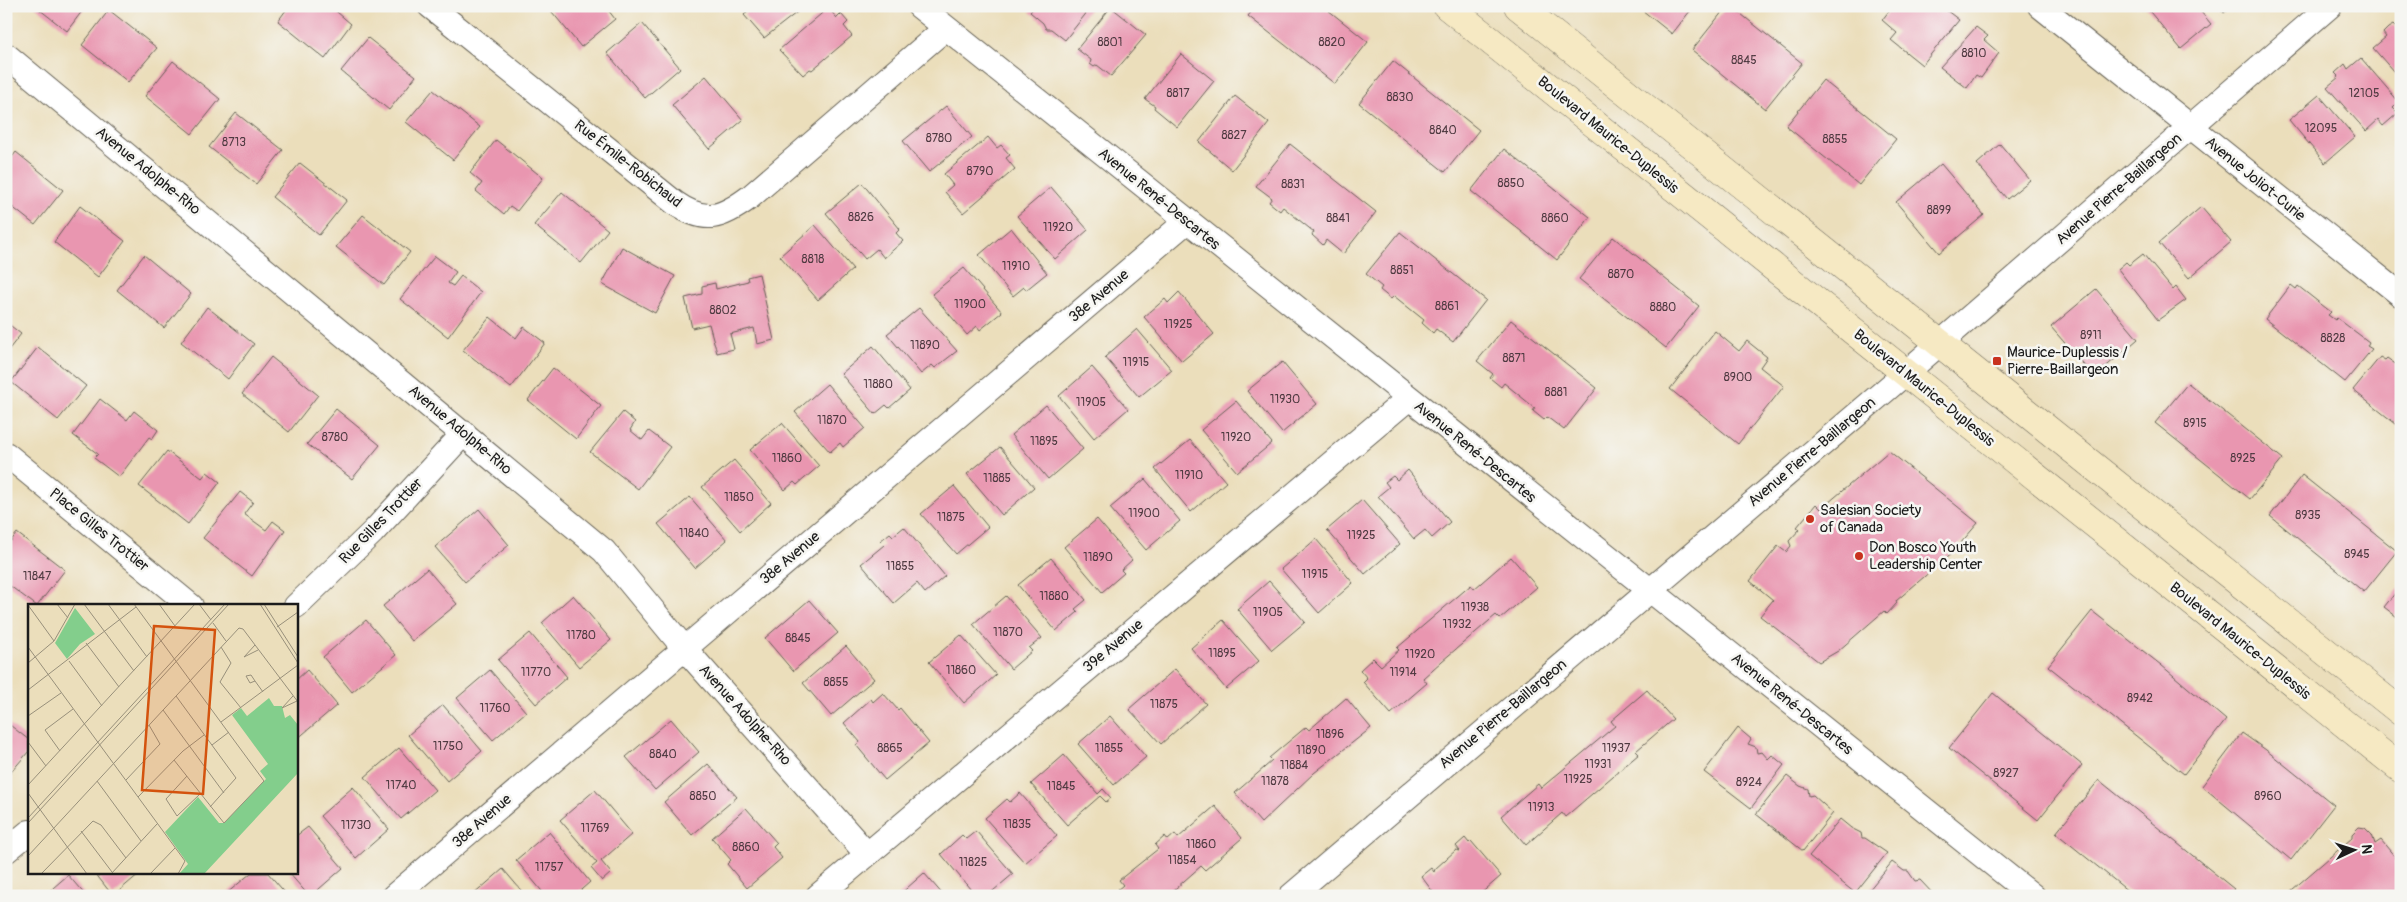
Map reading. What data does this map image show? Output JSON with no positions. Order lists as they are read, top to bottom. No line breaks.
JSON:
{"streets":{"street":["Boulevard Maurice-Duplessis","Rue Émile-Robichaud","Avenue Adolphe-Rho","Avenue Joliot-Curie","Avenue Pierre-Baillargeon","Avenue René-Descartes","38e Avenue","Rue Gilles Trottier","Place Gilles Trottier","39e Avenue"]},"crossings":[["Boulevard Maurice-Duplessis","Avenue Pierre-Baillargeon"],["Rue Émile-Robichaud","Avenue René-Descartes"],["Avenue Adolphe-Rho","38e Avenue"],["Avenue Adolphe-Rho","Rue Gilles Trottier"],["Avenue Adolphe-Rho","39e Avenue"],["Avenue Joliot-Curie","Avenue Pierre-Baillargeon"],["Avenue Pierre-Baillargeon","Avenue René-Descartes"],["Avenue René-Descartes","38e Avenue"],["Avenue René-Descartes","39e Avenue"]],"places":{"transit":["Maurice-Duplessis / Pierre-Baillargeon"],"other":["Salesian Society of Canada","Don Bosco Youth Leadership Center"]},"house_numbers":["8801","8820","8810","8845","8817","12105","8830","12095","8840","8827","8780","8855","8713","8790","8850","8831","8899","8826","8841","8860","11920","8818","11910","8851","8870","11900","8861","8880","8802","11925","8911","8828","11890","8871","11915","8900","11880","8881","11930","11905","11870","8915","8780","11920","11895","11860","8925","11910","11885","11850","11900","8935","11875","11840","11925","8945","11890","11855","11915","11847","11880","11938","11905","11932","11870","11780","8845","11895","11920","11860","11770","11914","8855","8942","11875","11760","11896","11750","8865","11855","11937","11890","8840","11931","11884","8927","11925","11878","8924","11740","11845","8850","8960","11913","11835","11730","11769","11860","8860","11854","11825","11757"],"north":"right"}
